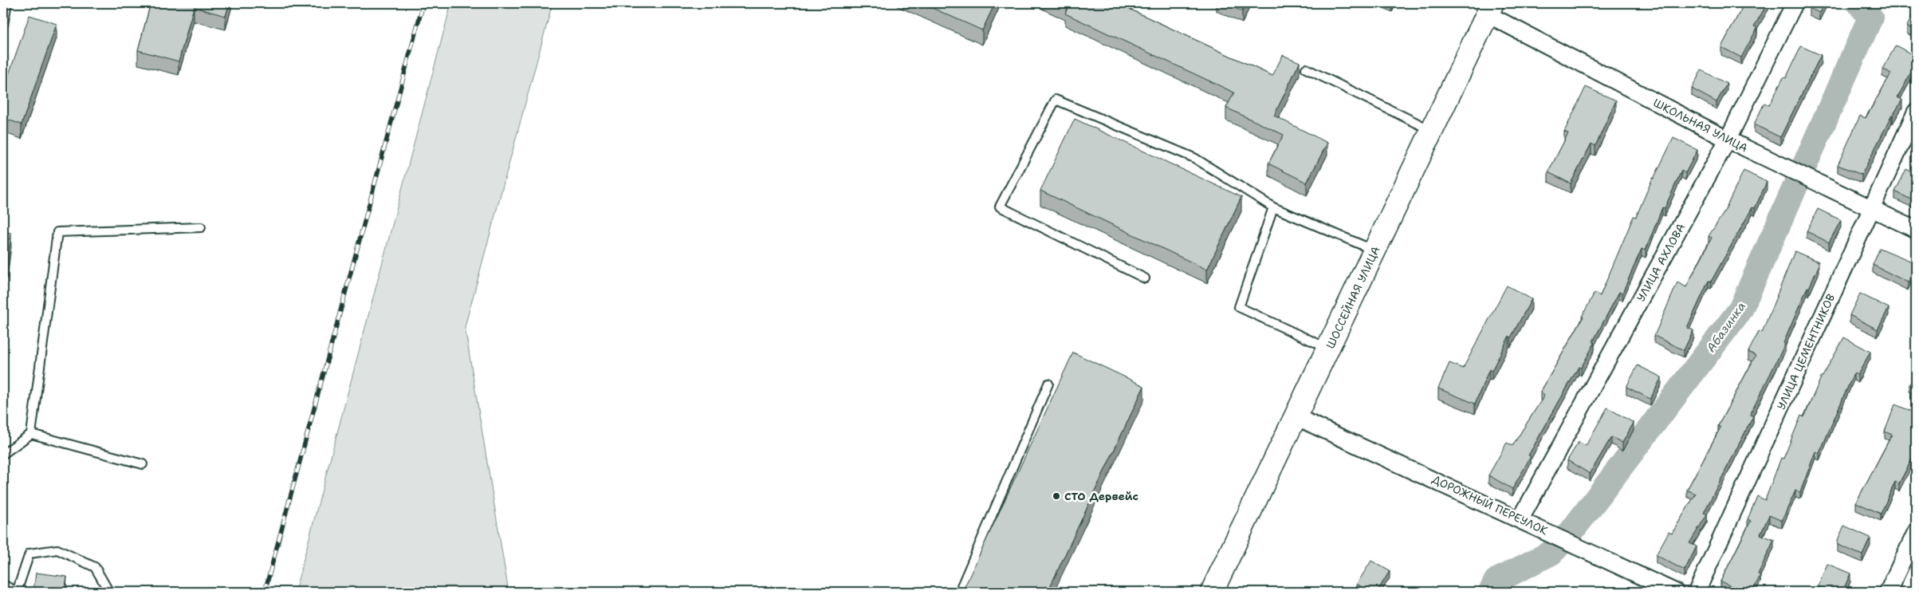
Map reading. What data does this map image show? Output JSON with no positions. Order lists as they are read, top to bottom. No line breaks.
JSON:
{"streets":{"main road":["ШОССЕЙНАЯ УЛИЦА"],"street":["ШКОЛЬНАЯ УЛИЦА","УЛИЦА АХЛОВА","УЛИЦА ЦЕМЕНТНИКОВ","ДОРОЖНЫЙ ПЕРЕУЛОК"]},"crossings":[["ШКОЛЬНАЯ УЛИЦА","УЛИЦА АХЛОВА"],["ШКОЛЬНАЯ УЛИЦА","ШОССЕЙНАЯ УЛИЦА"],["ШКОЛЬНАЯ УЛИЦА","УЛИЦА ЦЕМЕНТНИКОВ"],["УЛИЦА АХЛОВА","ДОРОЖНЫЙ ПЕРЕУЛОК"],["ШОССЕЙНАЯ УЛИЦА","ДОРОЖНЫЙ ПЕРЕУЛОК"]],"water":["Абазинка"],"places":["СТО Дервейс"]}
